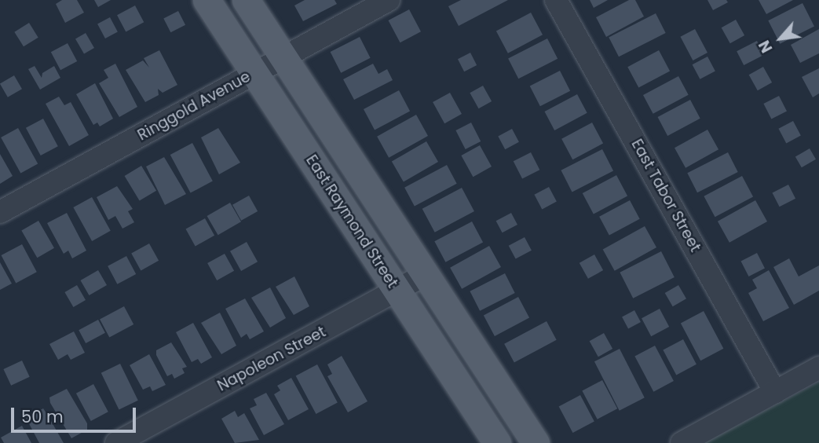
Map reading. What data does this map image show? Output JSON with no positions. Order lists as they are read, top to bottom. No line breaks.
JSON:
{"streets":{"main road":["East Raymond Street"],"street":["Ringgold Avenue","East Tabor Street","Napoleon Street"]},"crossings":[["Ringgold Avenue","East Raymond Street"],["East Raymond Street","Napoleon Street"]],"scale_bar":"50 m","north":"bottom left"}
